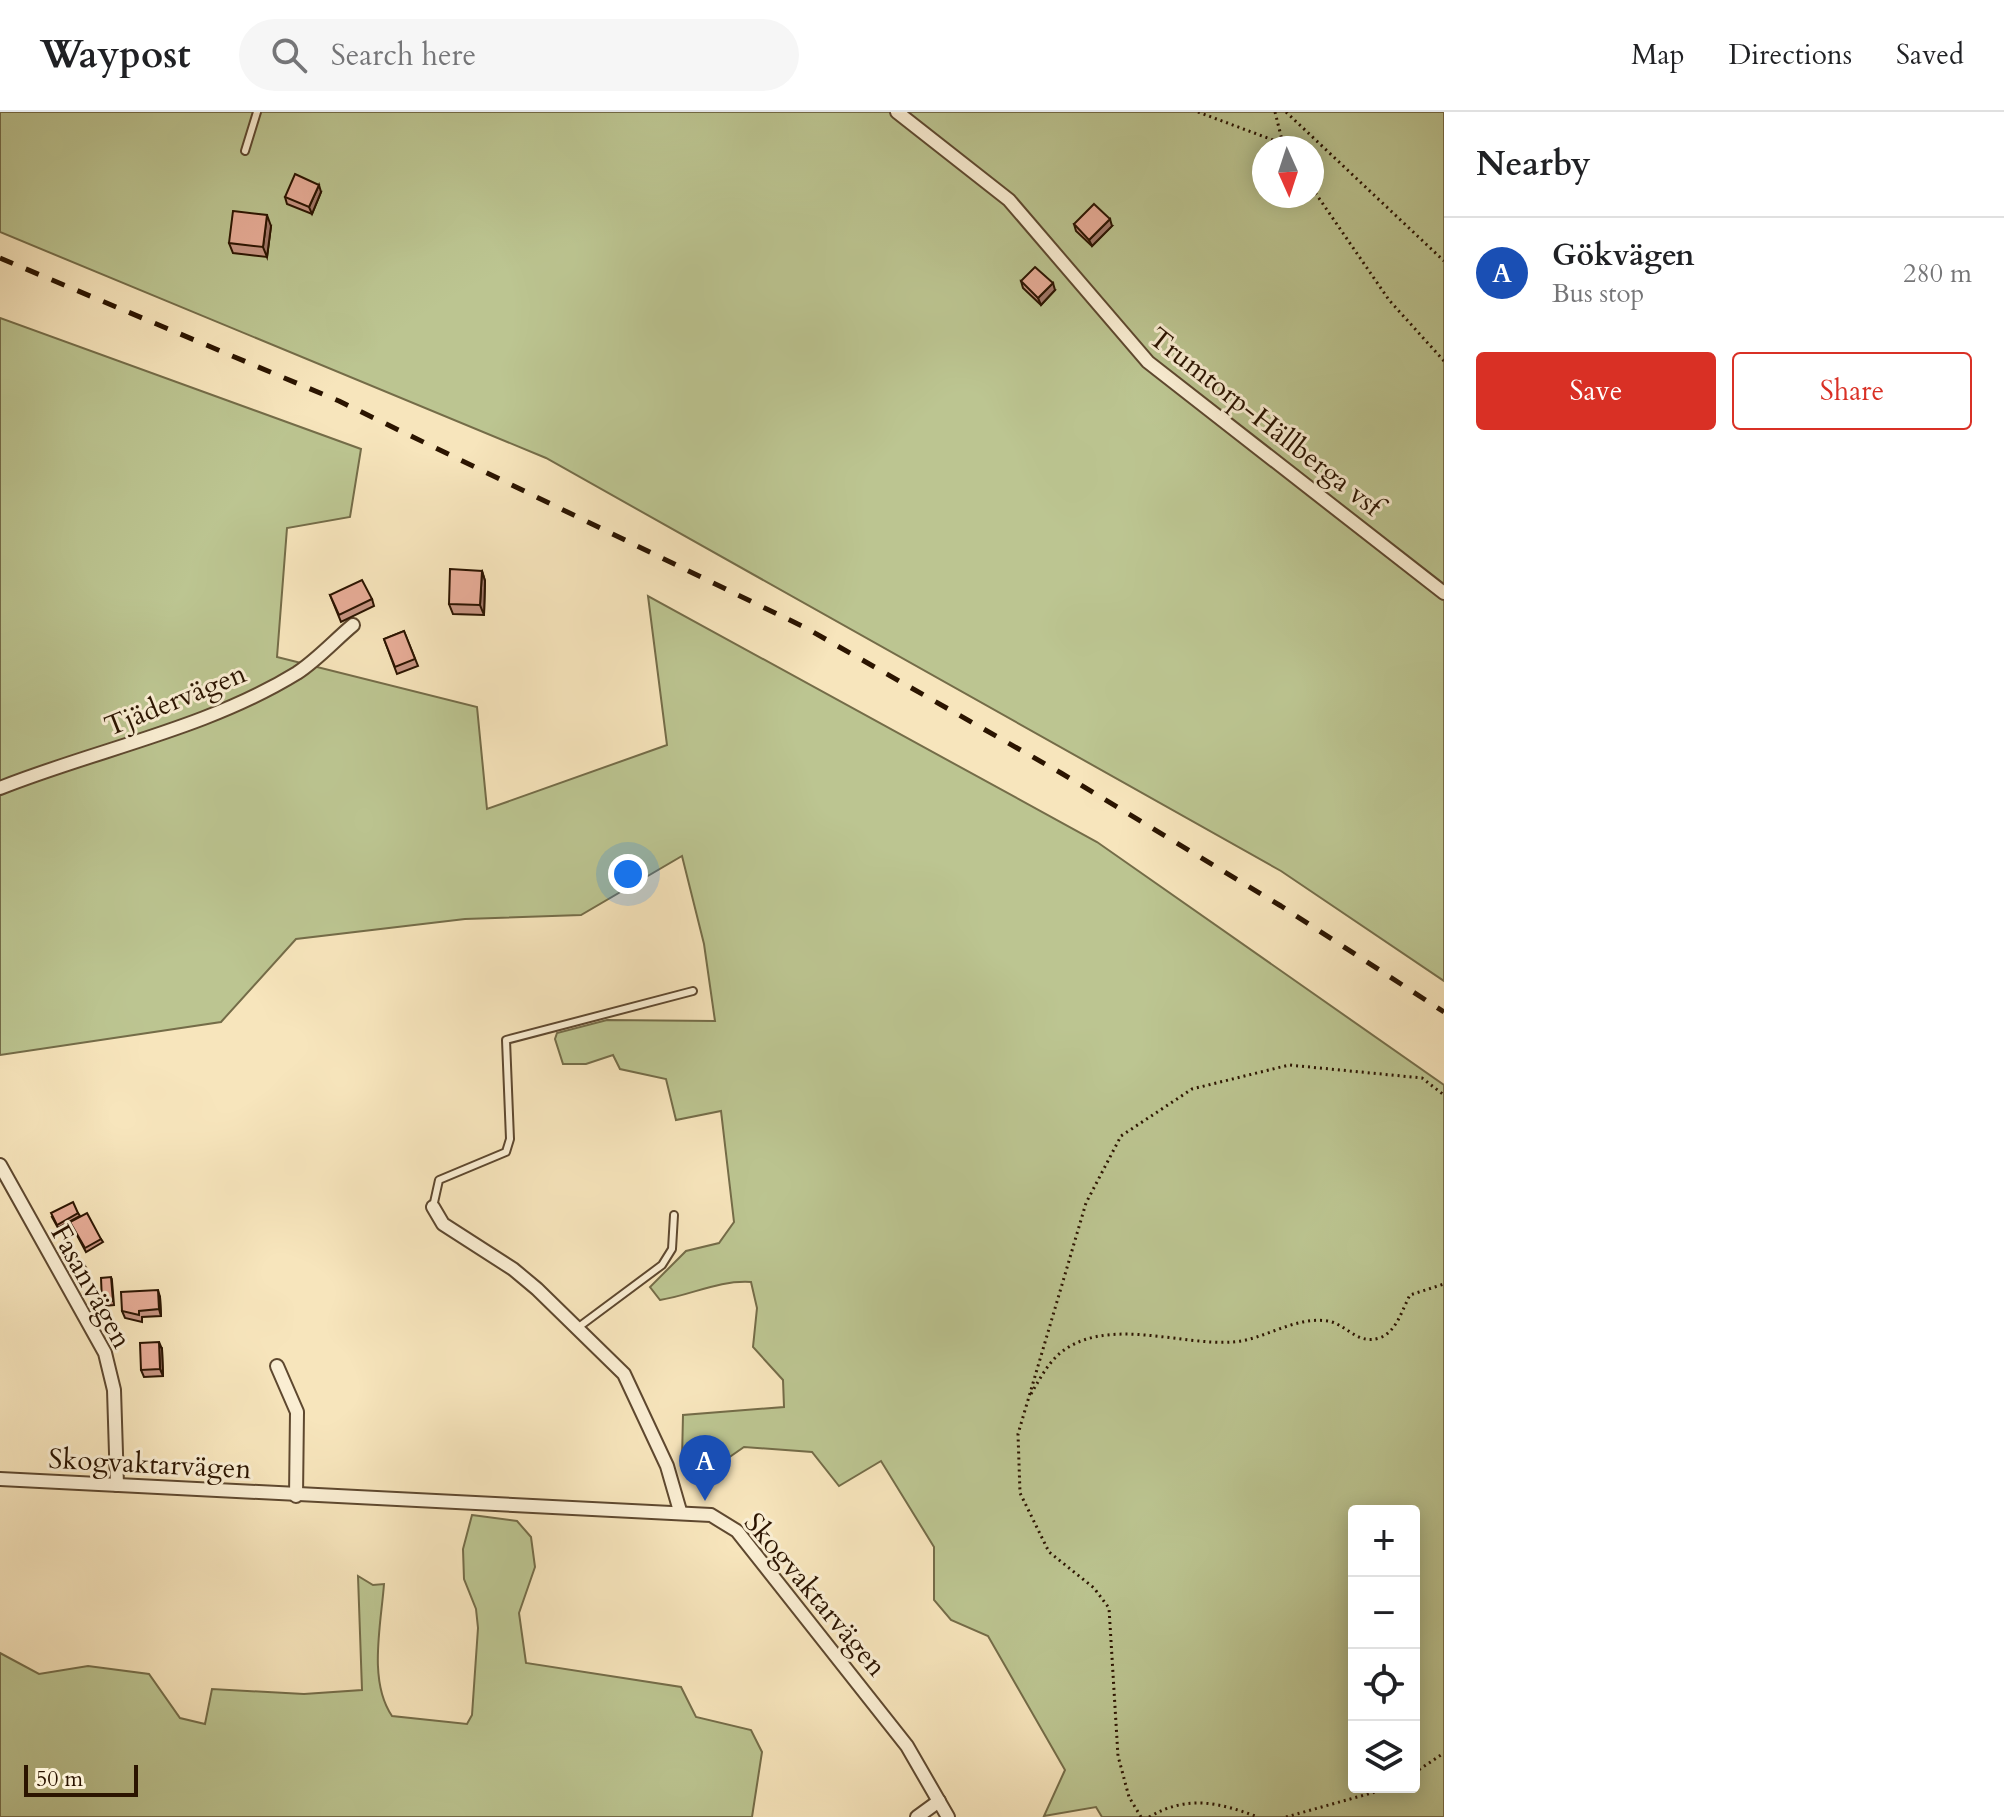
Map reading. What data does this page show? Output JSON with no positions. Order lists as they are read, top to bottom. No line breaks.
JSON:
{"streets":{"street":["Trumtorp-Hällberga vsf","Tjädervägen","Fasanvägen","Skogvaktarvägen"]},"crossings":[["Fasanvägen","Skogvaktarvägen"]],"scale_bar":"50 m","north":"bottom","page":{"header":"Waypost","search":"Search here","nav":["Map","Directions","Saved"],"heading":"Nearby","list":[{"mark":"A","name":"Gökvägen","note":"Bus stop","value":"280 m"}],"buttons":["Save","Share"],"pins":"A","map_buttons":["+","−"],"scale":"50 m"}}
